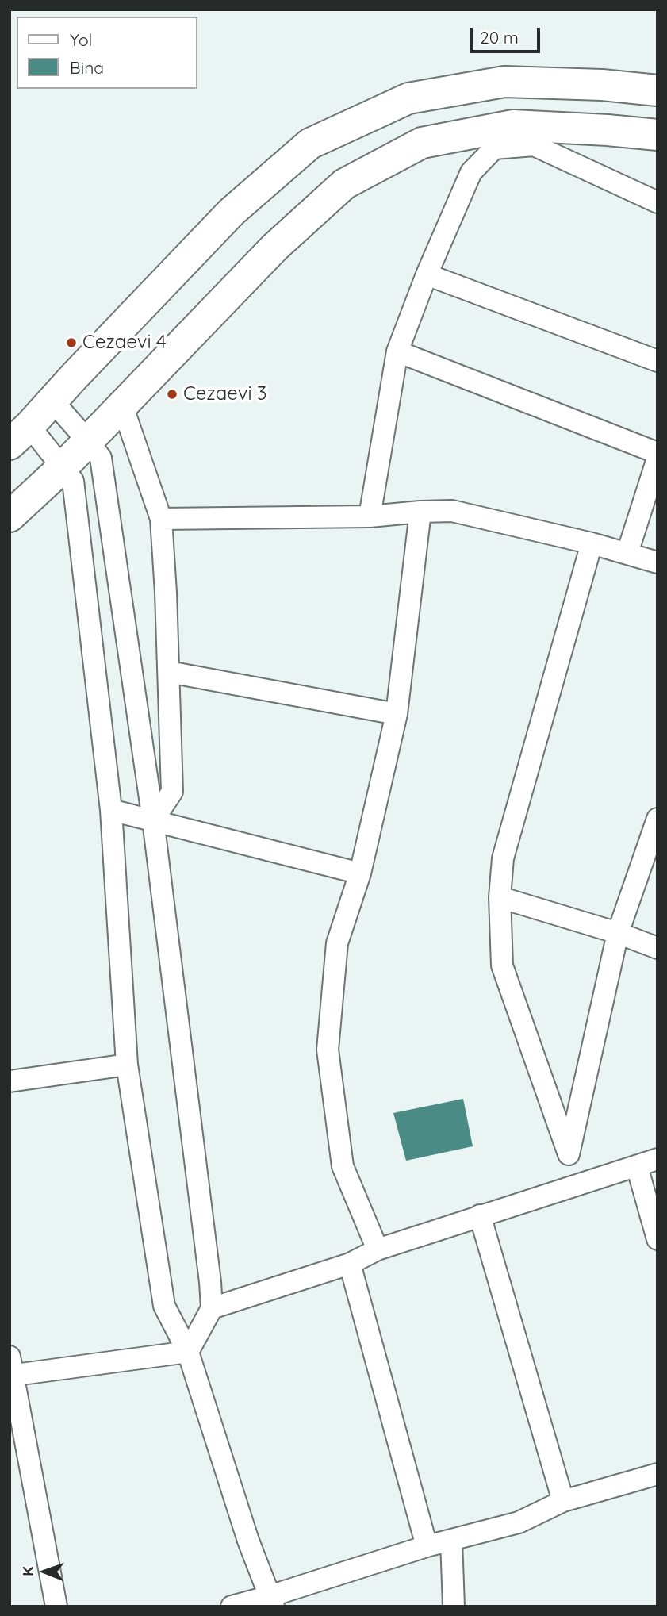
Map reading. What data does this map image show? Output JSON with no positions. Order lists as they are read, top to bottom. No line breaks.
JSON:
{"places":["Cezaevi 4","Cezaevi 3"],"legend":["Yol","Bina"],"scale_bar":"20 m","north":"left"}
